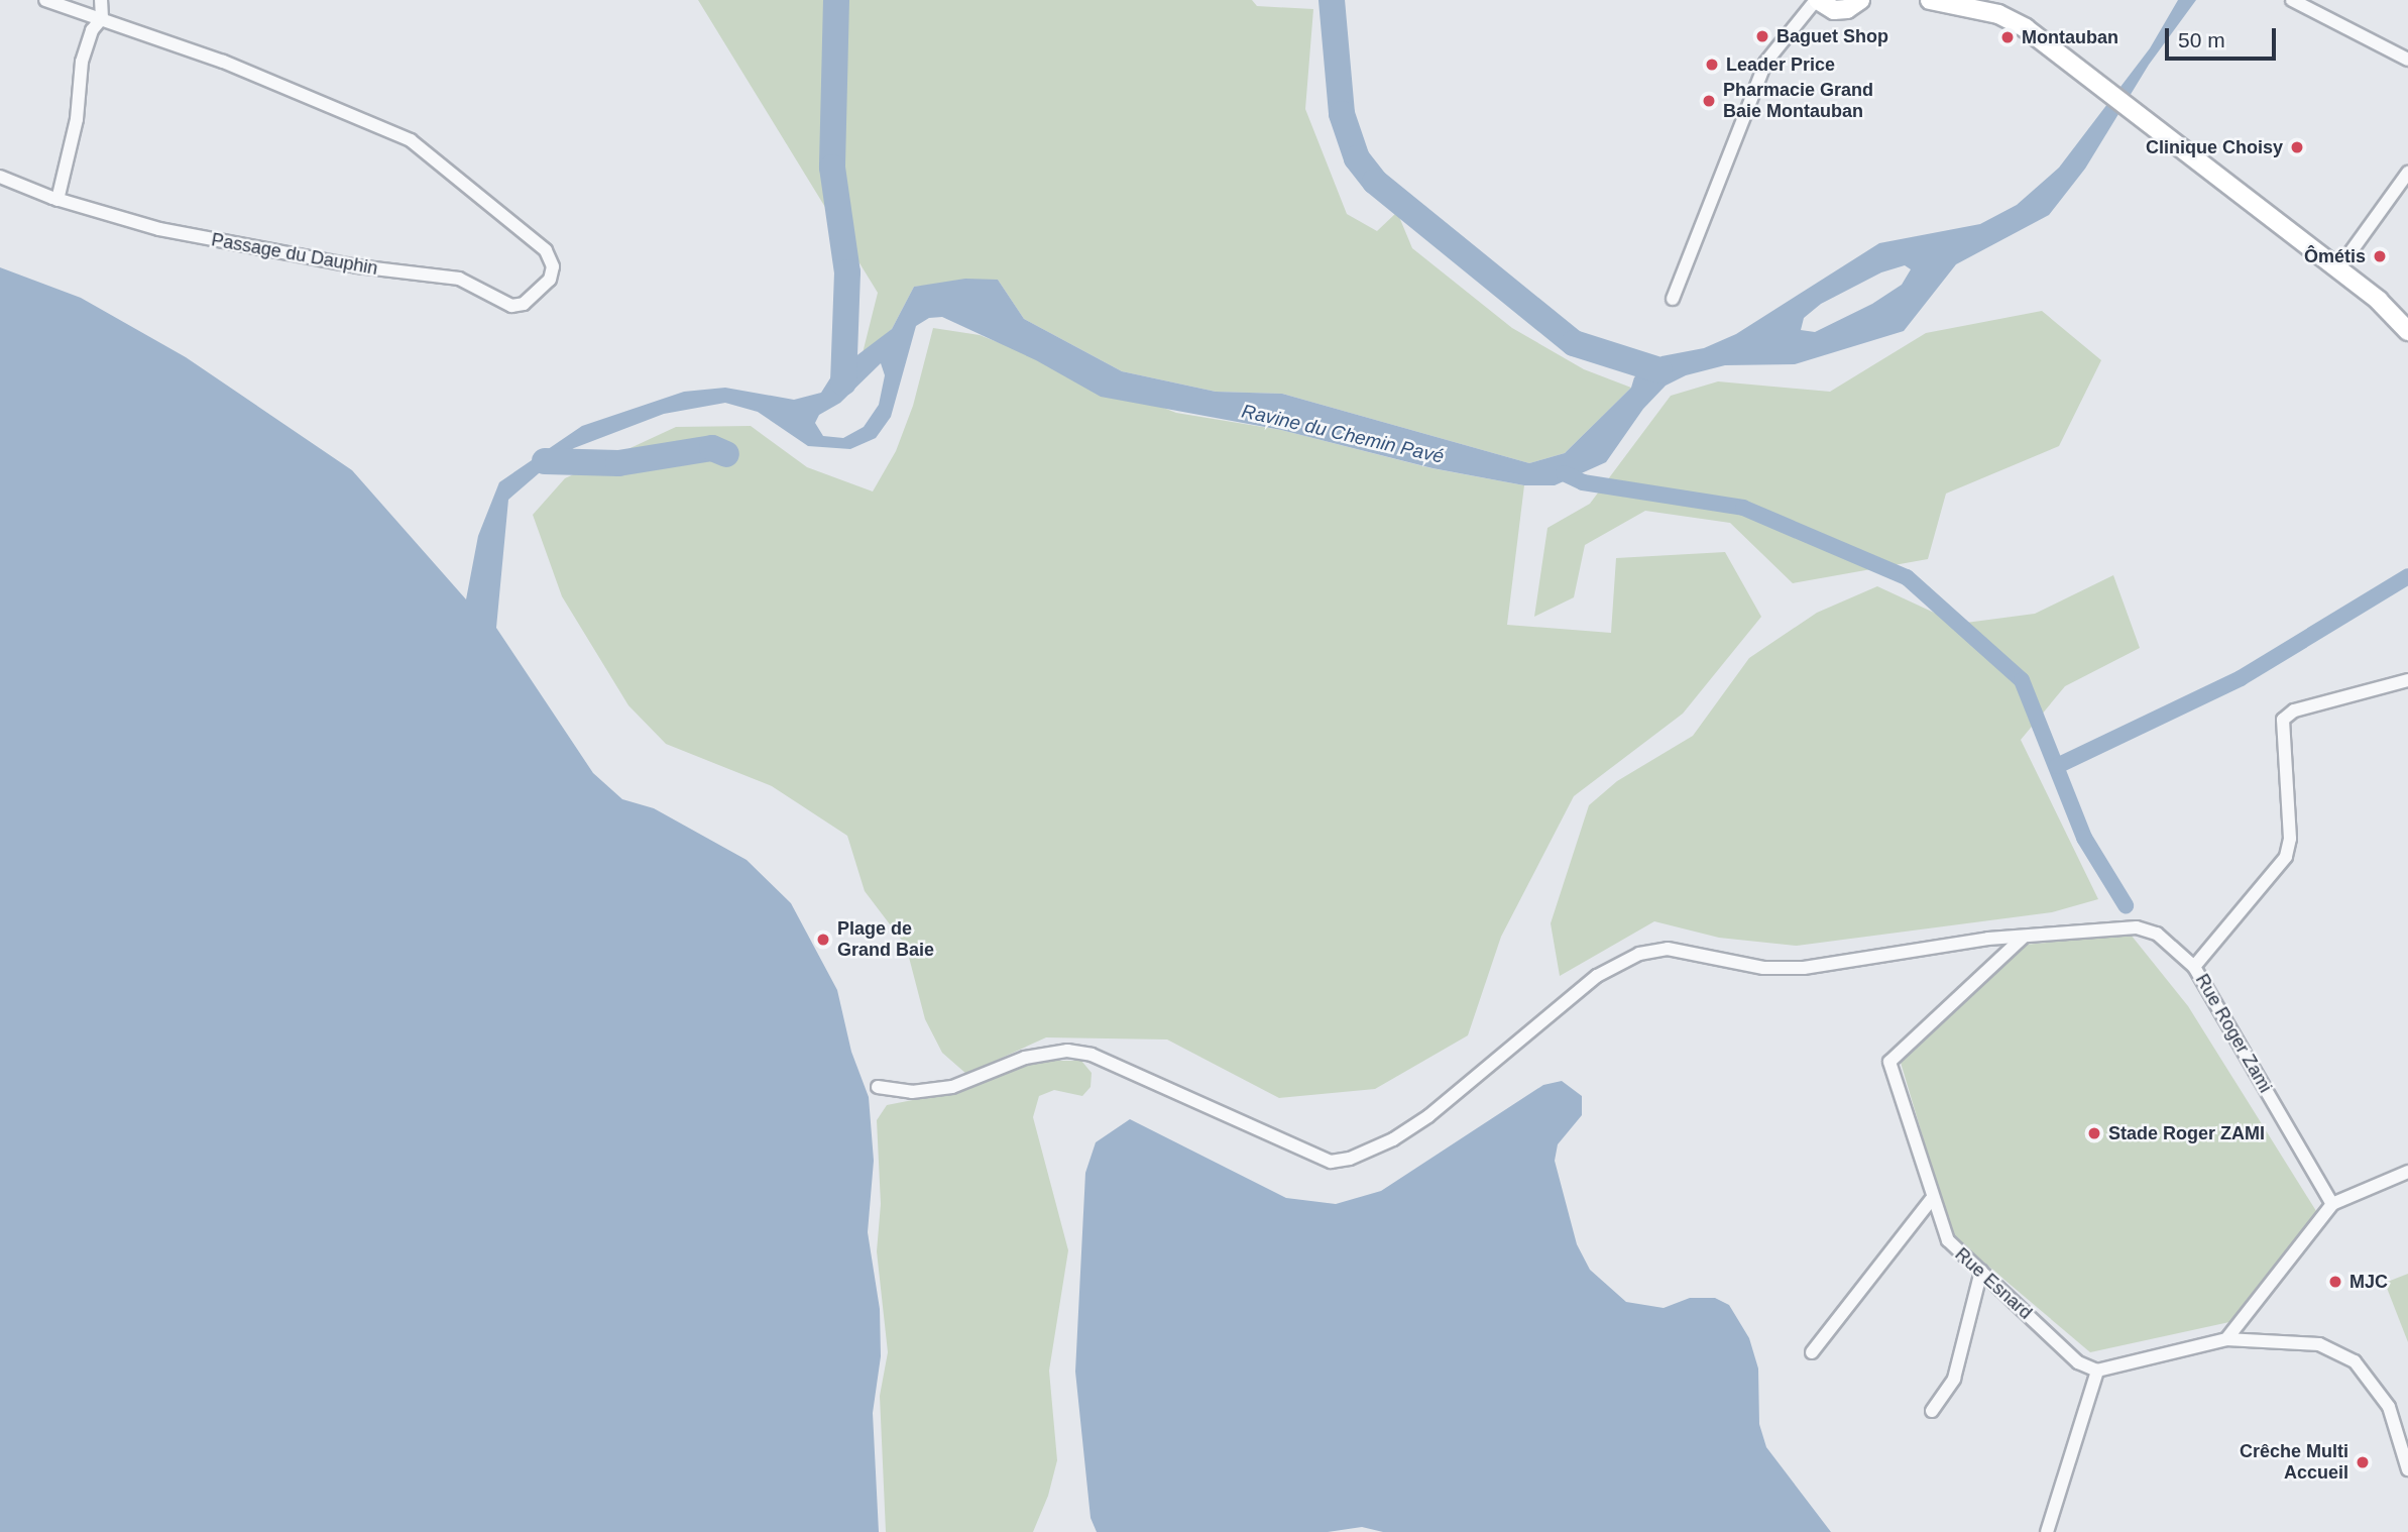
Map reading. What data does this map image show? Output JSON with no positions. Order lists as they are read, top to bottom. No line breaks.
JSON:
{"streets":{"street":["Passage du Dauphin","Rue Roger Zami","Rue Esnard"]},"water":["Ravine du Chemin Pavé"],"places":["Baguet Shop","Montauban","Leader Price","Pharmacie Grand Baie Montauban","Clinique Choisy","Ômétis","Plage de Grand Baie","Stade Roger ZAMI","MJC","Crêche Multi Accueil"],"scale_bar":"50 m"}
